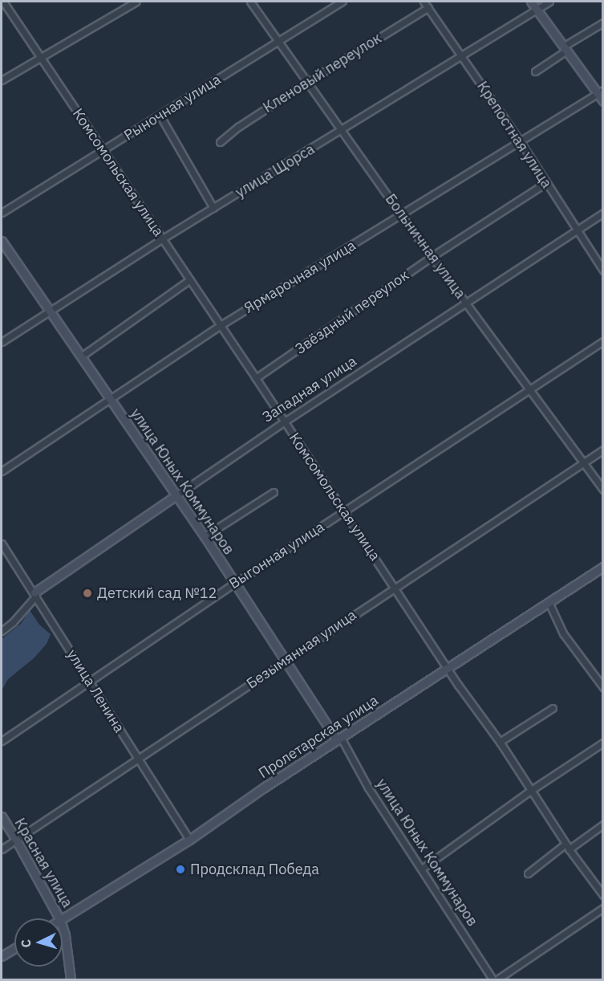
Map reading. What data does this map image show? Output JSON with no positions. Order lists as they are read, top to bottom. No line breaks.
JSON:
{"streets":{"street":["Кленовый переулок","Рыночная улица","Крепостная улица","улица Щорса","Комсомольская улица","Больничная улица","Ярмарочная улица","Звёздный переулок","Западная улица","улица Юных Коммунаров","Выгонная улица","Безымянная улица","улица Ленина","Пролетарская улица","Красная улица"]},"crossings":[["Кленовый переулок","Крепостная улица"],["Кленовый переулок","Больничная улица"],["Рыночная улица","Комсомольская улица"],["Рыночная улица","Больничная улица"],["Крепостная улица","улица Щорса"],["Крепостная улица","Ярмарочная улица"],["Крепостная улица","Звёздный переулок"],["Крепостная улица","Западная улица"],["улица Щорса","Комсомольская улица"],["улица Щорса","Больничная улица"],["улица Щорса","улица Юных Коммунаров"],["Комсомольская улица","Ярмарочная улица"],["Комсомольская улица","Звёздный переулок"],["Комсомольская улица","Западная улица"],["Комсомольская улица","Выгонная улица"],["Комсомольская улица","Безымянная улица"],["Комсомольская улица","Пролетарская улица"],["Больничная улица","Ярмарочная улица"],["Больничная улица","Звёздный переулок"],["Больничная улица","Западная улица"],["Больничная улица","Выгонная улица"],["Больничная улица","Безымянная улица"],["Ярмарочная улица","улица Юных Коммунаров"],["Западная улица","улица Юных Коммунаров"],["Западная улица","улица Ленина"],["улица Юных Коммунаров","Выгонная улица"],["улица Юных Коммунаров","Безымянная улица"],["улица Юных Коммунаров","Пролетарская улица"],["Выгонная улица","улица Ленина"],["Безымянная улица","улица Ленина"],["Безымянная улица","Красная улица"],["улица Ленина","Пролетарская улица"]],"places":["Детский сад №12","Продсклад Победа"],"north":"left"}
